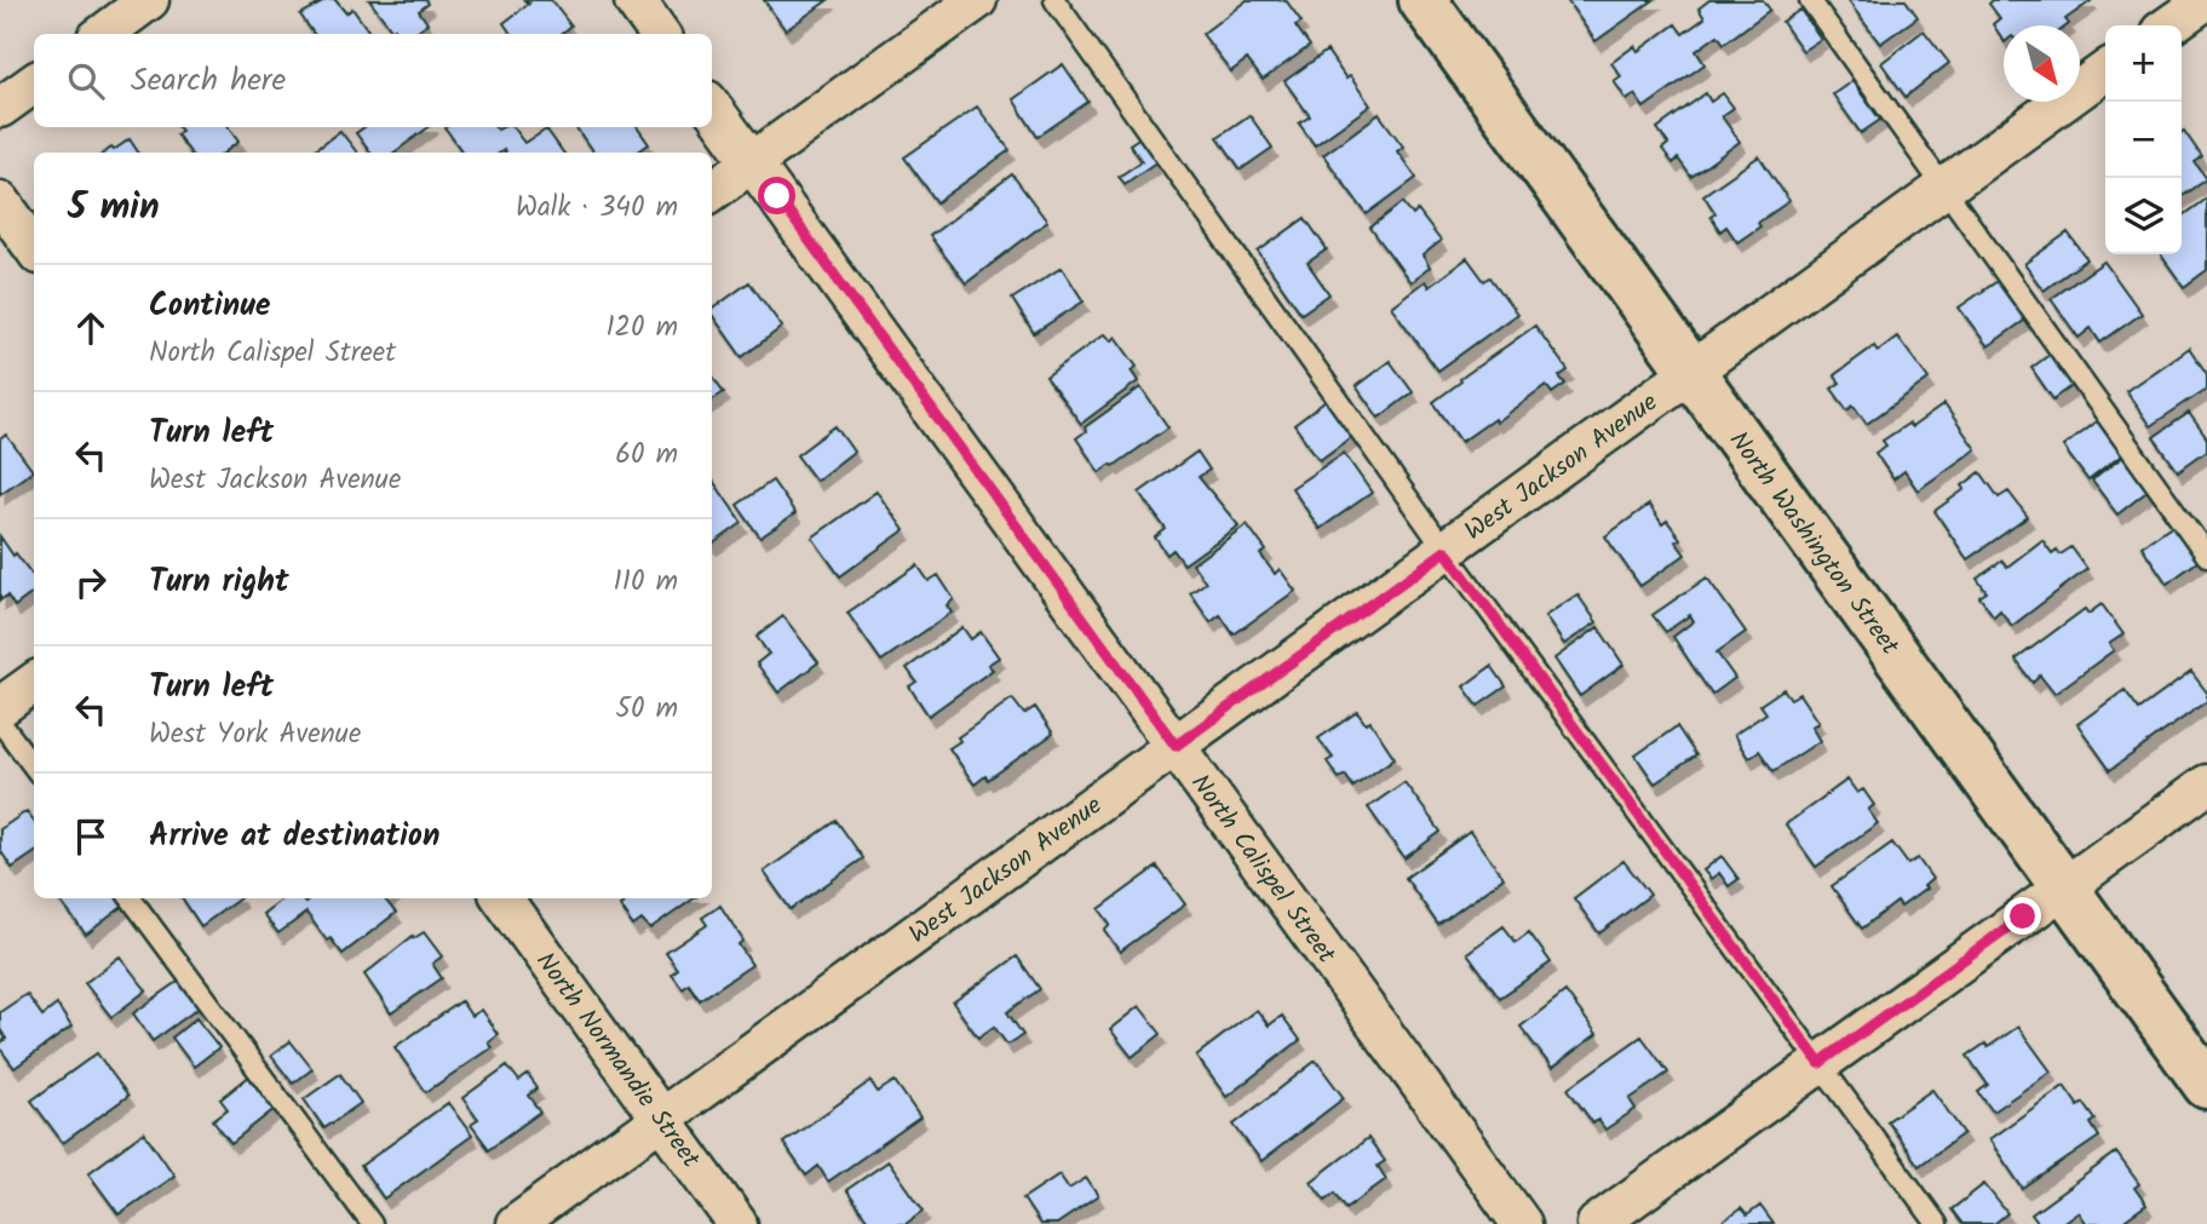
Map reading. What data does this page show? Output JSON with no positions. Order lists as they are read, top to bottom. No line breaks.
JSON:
{"streets":{"main road":["North Washington Street"],"street":["West Jackson Avenue","North Calispel Street","North Normandie Street"]},"crossings":[["West Jackson Avenue","North Washington Street"],["West Jackson Avenue","North Calispel Street"],["West Jackson Avenue","North Normandie Street"]],"north":"bottom right","page":{"map_buttons":["+","−"],"search":"Search here","heading":["5 min","Walk · 340 m"],"list":[["Continue","North Calispel Street","120 m"],["Turn left","West Jackson Avenue","60 m"],["Turn right","110 m"],["Turn left","West York Avenue","50 m"],"Arrive at destination"]}}
